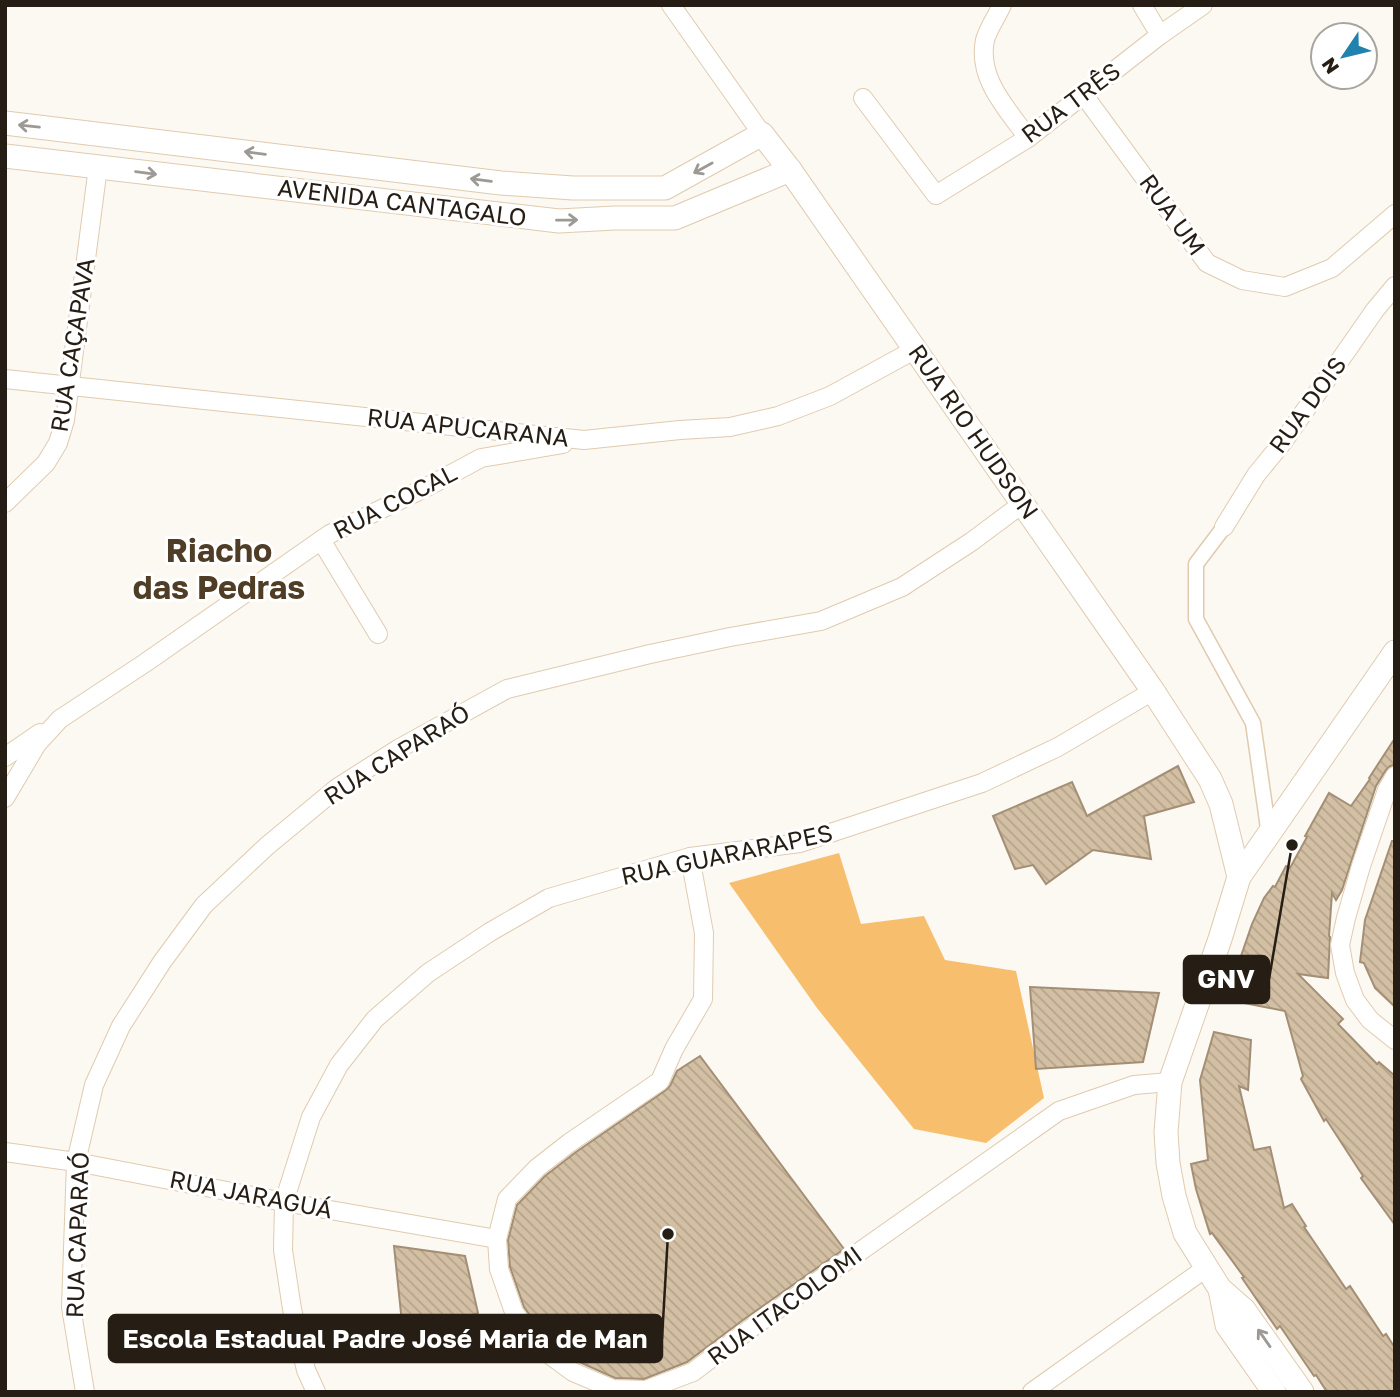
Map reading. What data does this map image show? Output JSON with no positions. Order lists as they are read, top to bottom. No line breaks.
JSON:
{"streets":{"street":["RUA TRÊS","AVENIDA CANTAGALO","RUA UM","RUA CAÇAPAVA","RUA DOIS","RUA APUCARANA","RUA RIO HUDSON","RUA COCAL","RUA CAPARAÓ","RUA GUARARAPES","RUA JARAGUÁ","RUA ITACOLOMI"]},"crossings":[["RUA TRÊS","RUA UM"],["AVENIDA CANTAGALO","RUA CAÇAPAVA"],["AVENIDA CANTAGALO","RUA RIO HUDSON"],["RUA CAÇAPAVA","RUA APUCARANA"],["RUA APUCARANA","RUA RIO HUDSON"],["RUA APUCARANA","RUA COCAL"],["RUA RIO HUDSON","RUA CAPARAÓ"],["RUA RIO HUDSON","RUA GUARARAPES"],["RUA CAPARAÓ","RUA JARAGUÁ"],["RUA GUARARAPES","RUA JARAGUÁ"],["RUA GUARARAPES","RUA ITACOLOMI"],["RUA JARAGUÁ","RUA ITACOLOMI"]],"districts":["Riacho das Pedras"],"places":["GNV","Escola Estadual Padre José Maria de Man"],"north":"bottom left"}
